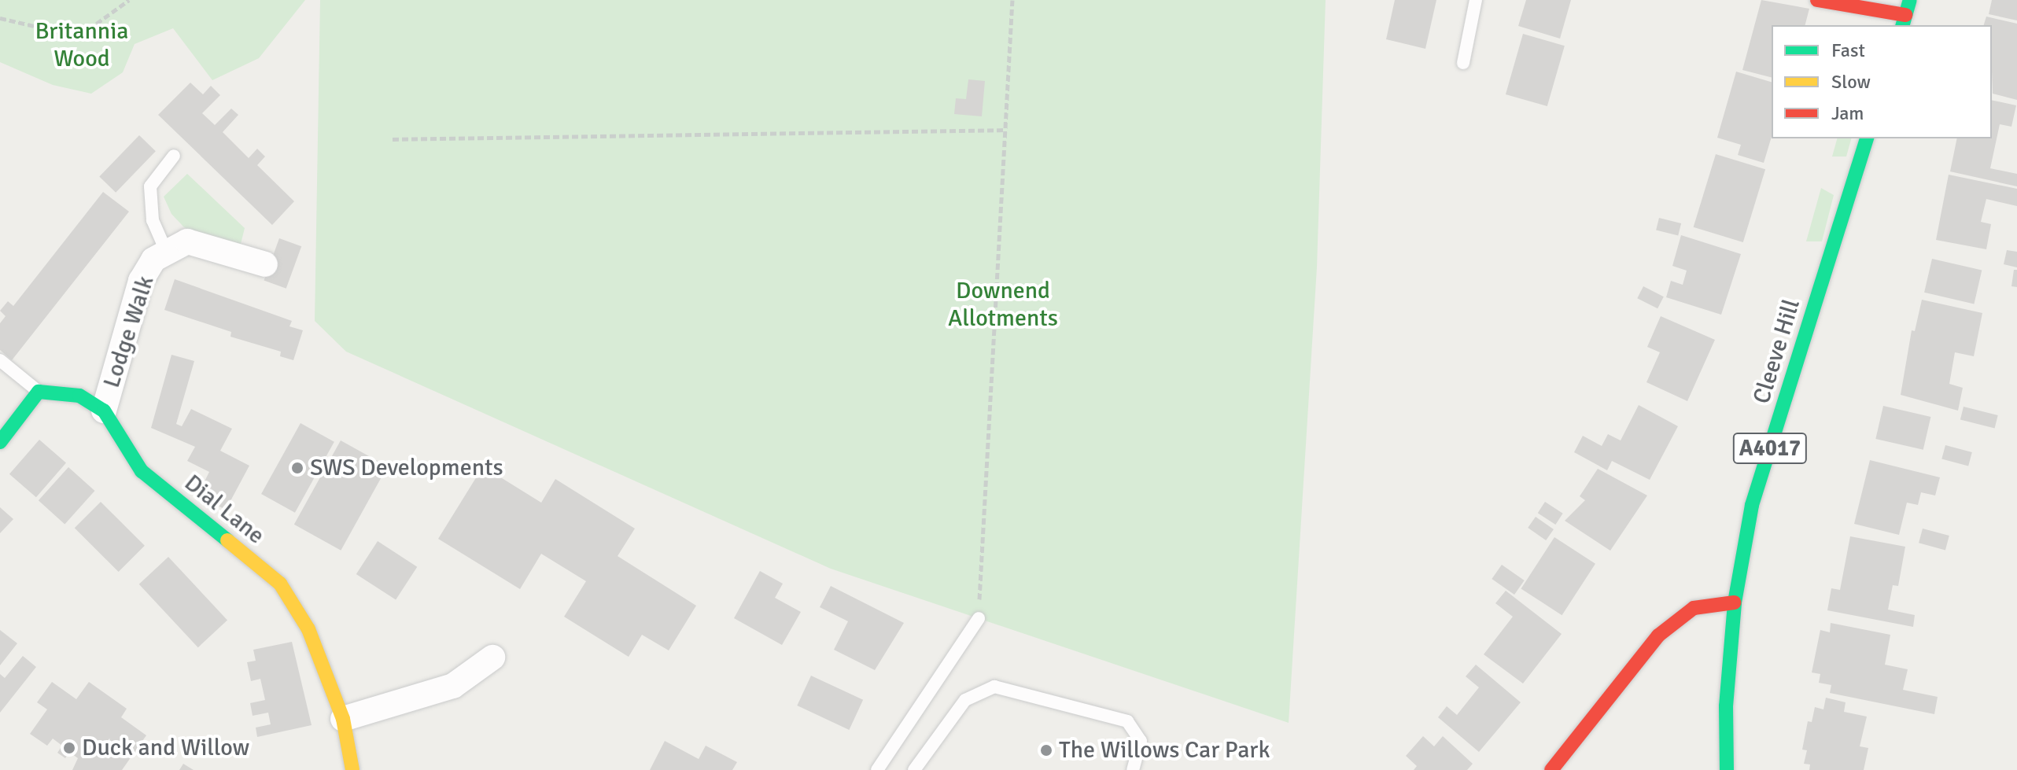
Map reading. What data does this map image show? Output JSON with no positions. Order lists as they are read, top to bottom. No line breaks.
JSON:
{"streets":{"street":["Lodge Walk","Cleeve Hill","A4017","Dial Lane"]},"crossings":[["Lodge Walk","Dial Lane"]],"parks":["Britannia Wood","Downend Allotments"],"places":["SWS Developments","Duck and Willow","The Willows Car Park"],"legend":["Fast","Slow","Jam"]}
